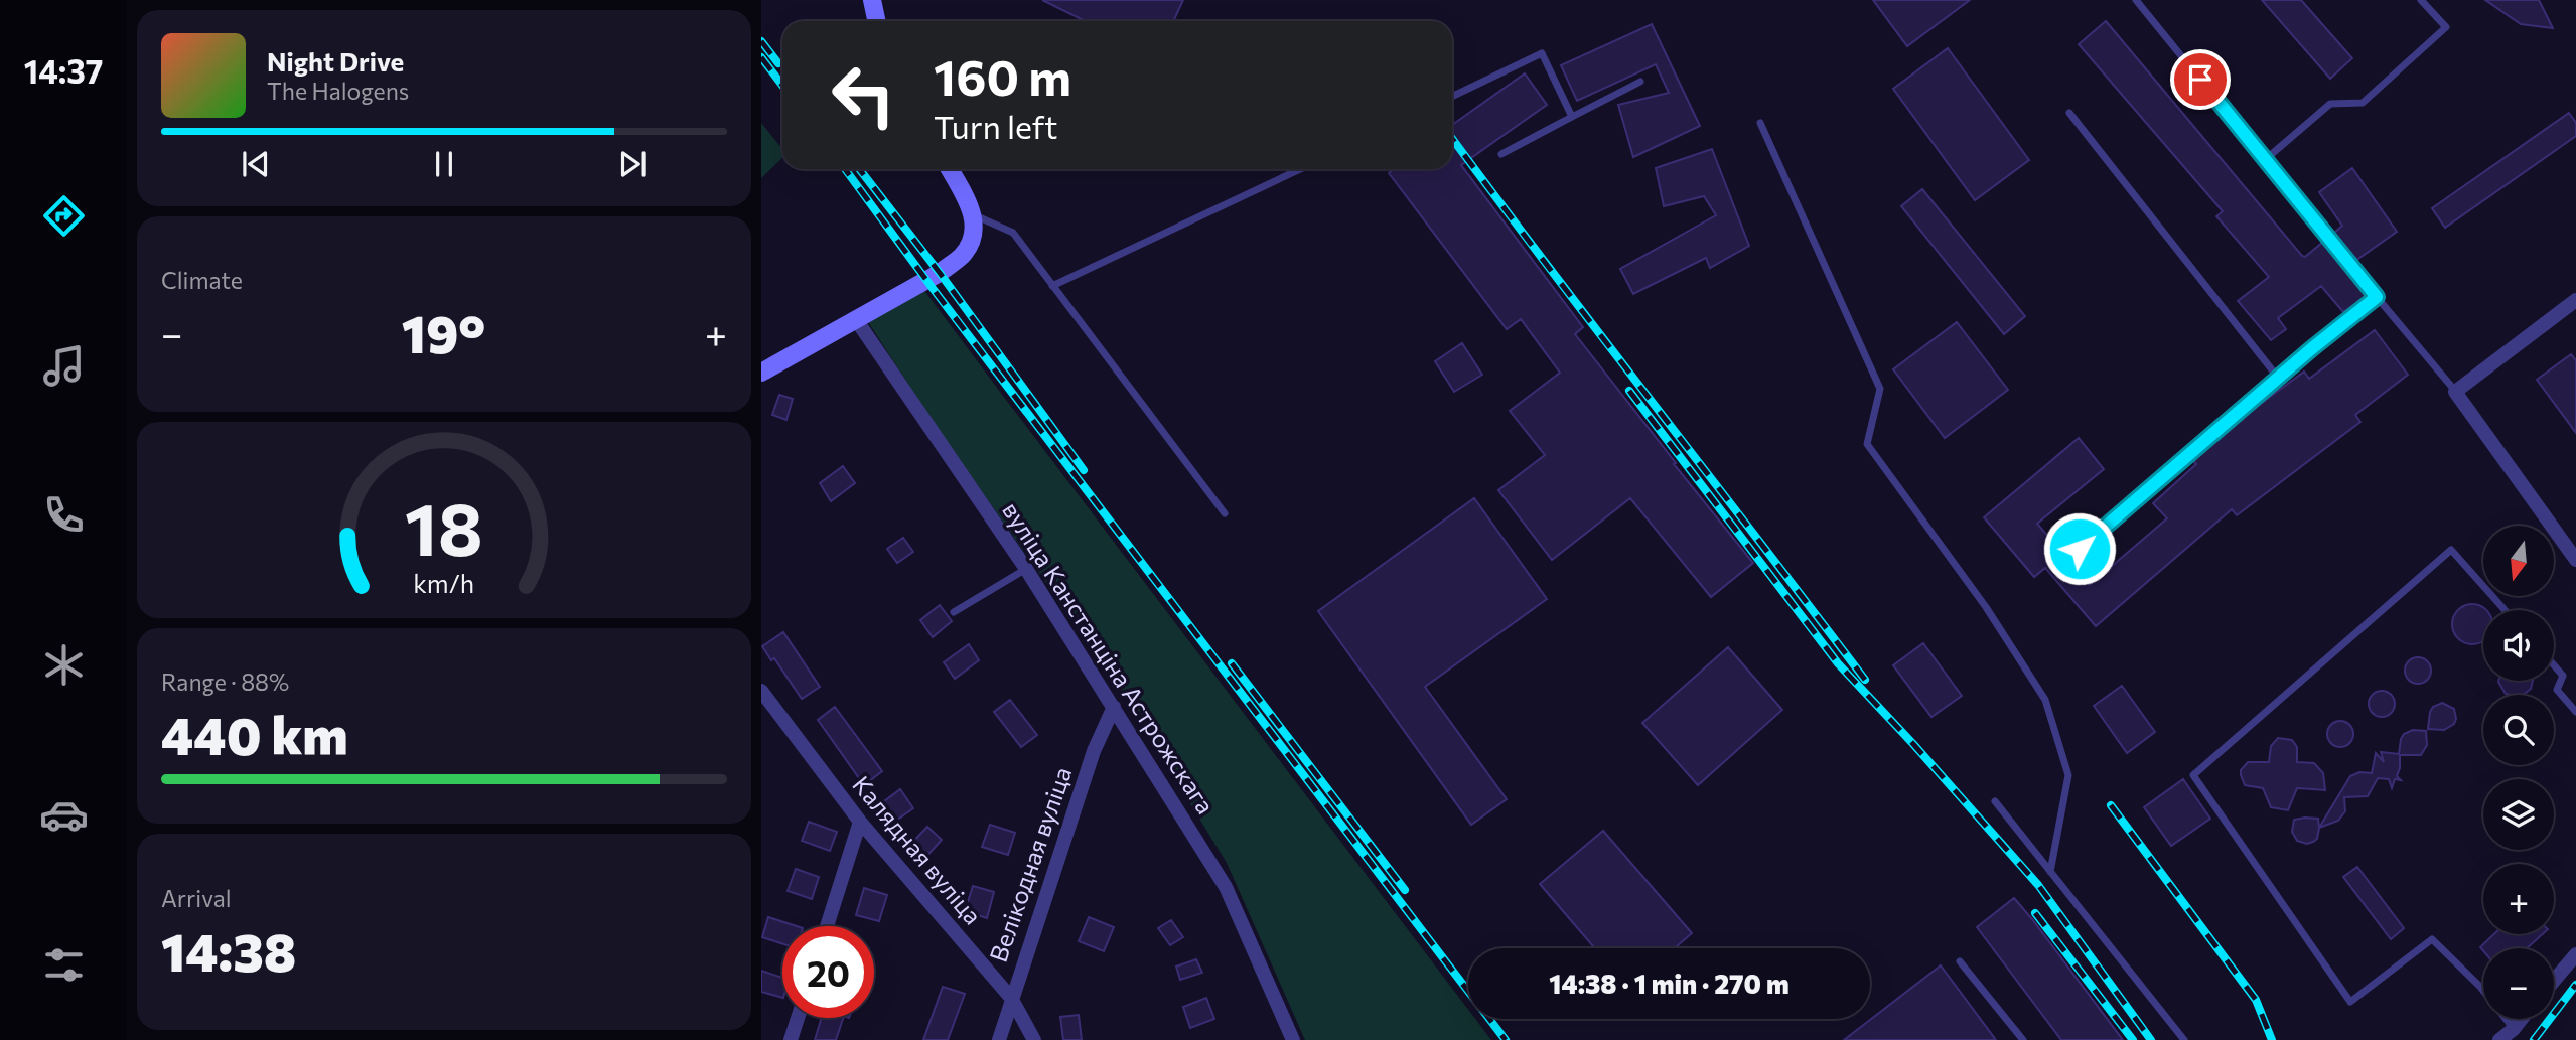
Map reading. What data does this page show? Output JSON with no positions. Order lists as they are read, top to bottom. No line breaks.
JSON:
{"streets":{"street":["вуліца Канстанціна Астрожскага","Калядная вуліца","Велікодная вуліца"]},"crossings":[["вуліца Канстанціна Астрожскага","Велікодная вуліца"],["Калядная вуліца","Велікодная вуліца"]],"north":"bottom","page":{"tabs":"14:37","turn":["160 m","Turn left"],"song":["Night Drive","The Halogens"],"tile":["Climate",["Range · 88%","440 km"],["Arrival","14:38"]],"heat":["−","19°","+"],"map_buttons":["+","−"],"limit":"20","trip":"14:38 · 1 min · 270 m","gauge":["18","km/h"]}}
